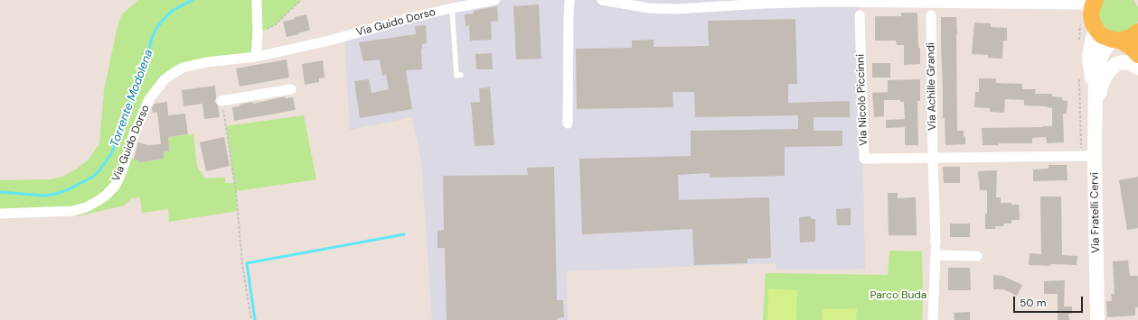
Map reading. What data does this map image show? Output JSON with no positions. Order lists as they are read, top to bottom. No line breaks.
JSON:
{"streets":{"main road":["Via Fratelli Cervi"],"street":["Via Guido Dorso","Via Achille Grandi","Via Nicolò Piccinni"]},"crossings":[["Via Achille Grandi","Via Nicolò Piccinni"],["Via Nicolò Piccinni","Via Fratelli Cervi"]],"water":["Torrente Modolena"],"parks":["Parco Buda"],"scale_bar":"50 m"}
